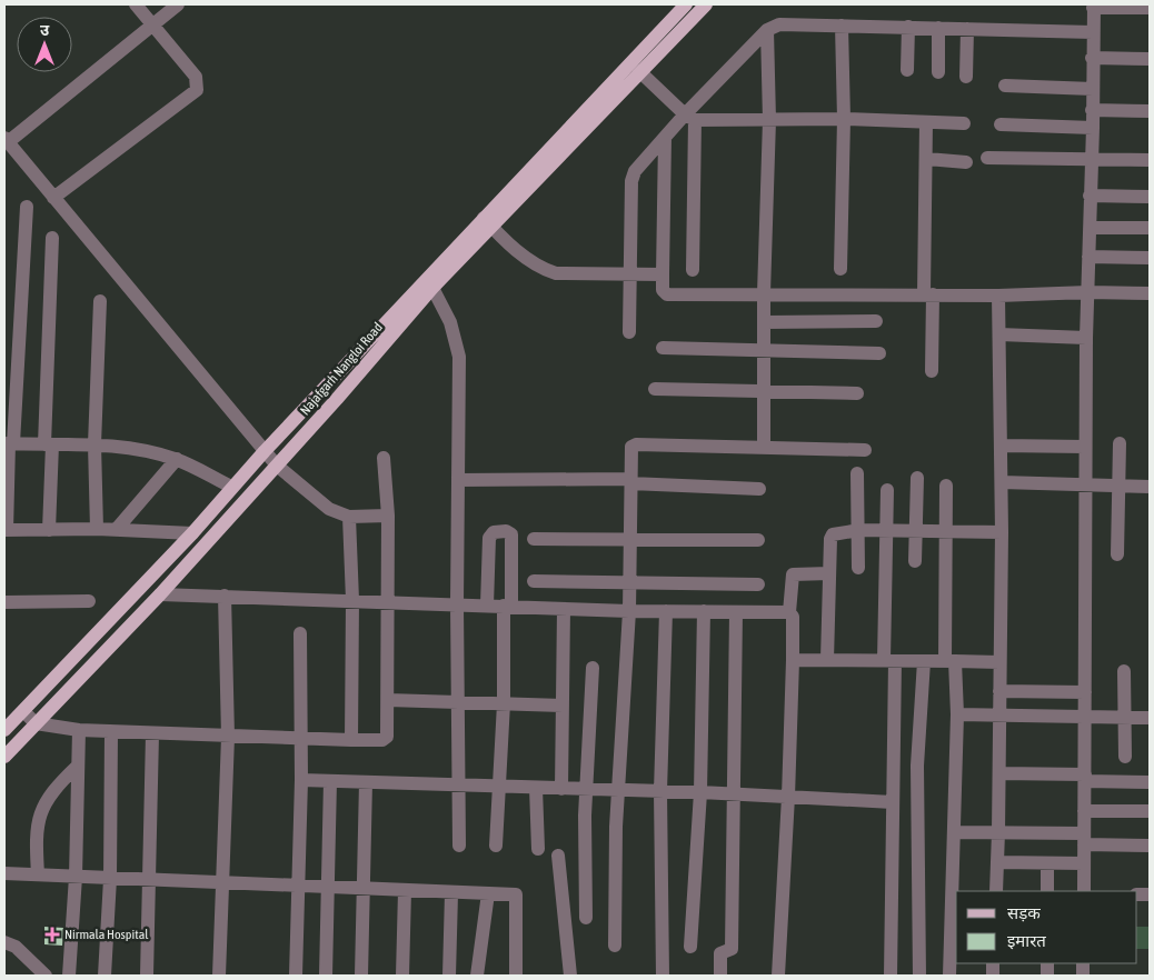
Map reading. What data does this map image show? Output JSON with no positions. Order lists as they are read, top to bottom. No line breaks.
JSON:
{"streets":{"main road":["Najafgarh Nangloi Road"]},"places":{"health":["Nirmala Hospital"]},"legend":["सड़क","इमारत"],"north":"top"}
